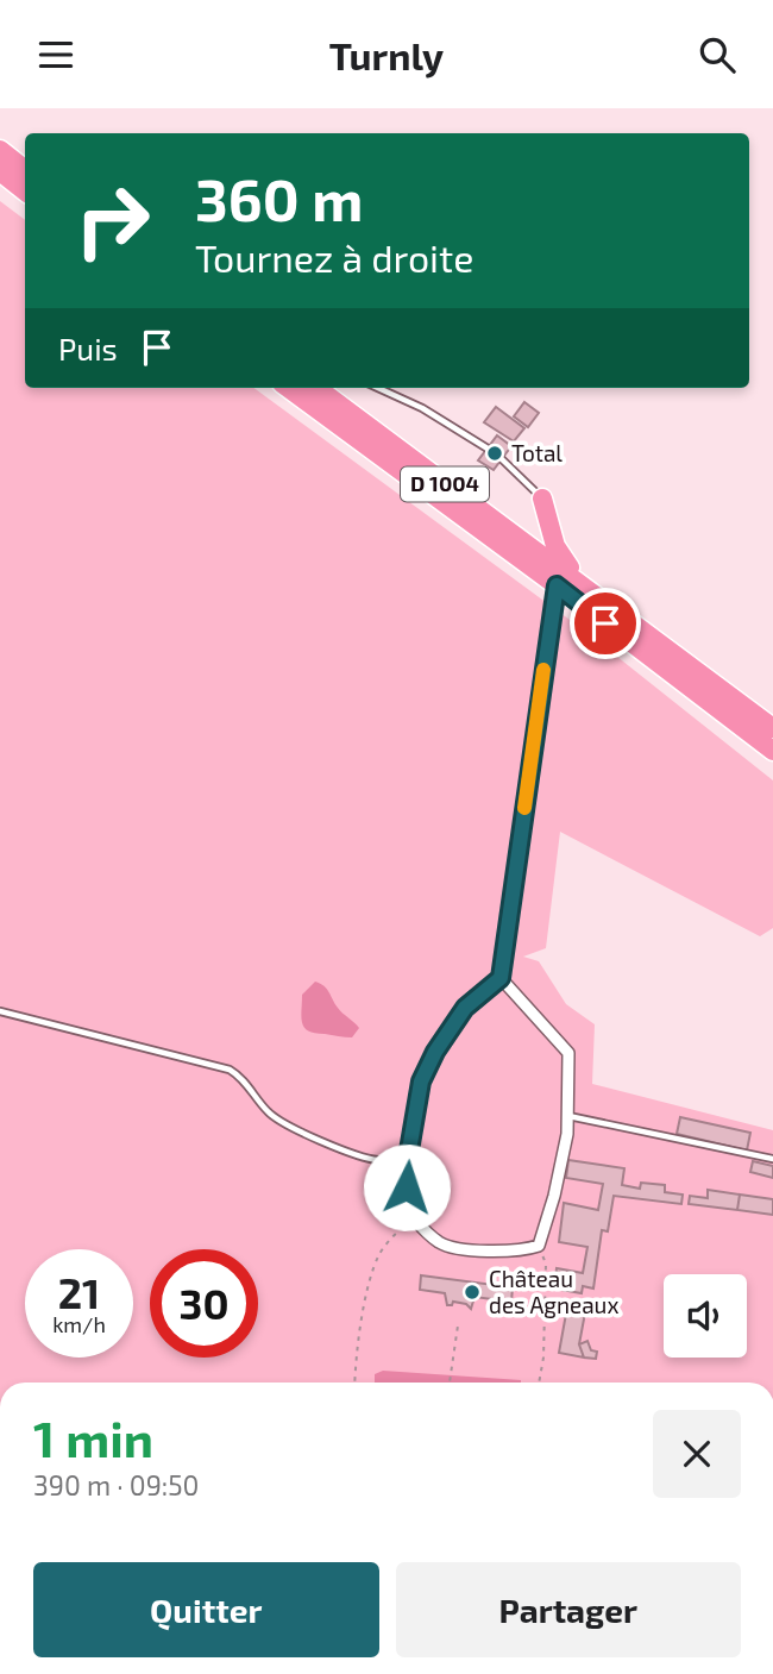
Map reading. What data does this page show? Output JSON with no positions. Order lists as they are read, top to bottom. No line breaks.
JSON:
{"streets":{"highway":["D 1004"]},"places":["Total","Château des Agneaux"],"page":{"header":"Turnly","turn":["360 m","Tournez à droite"],"then":"Puis","speed":"21 km/h","limit":"30","heading":["1 min","390 m · 09:50"],"buttons":["Quitter","Partager"]}}
